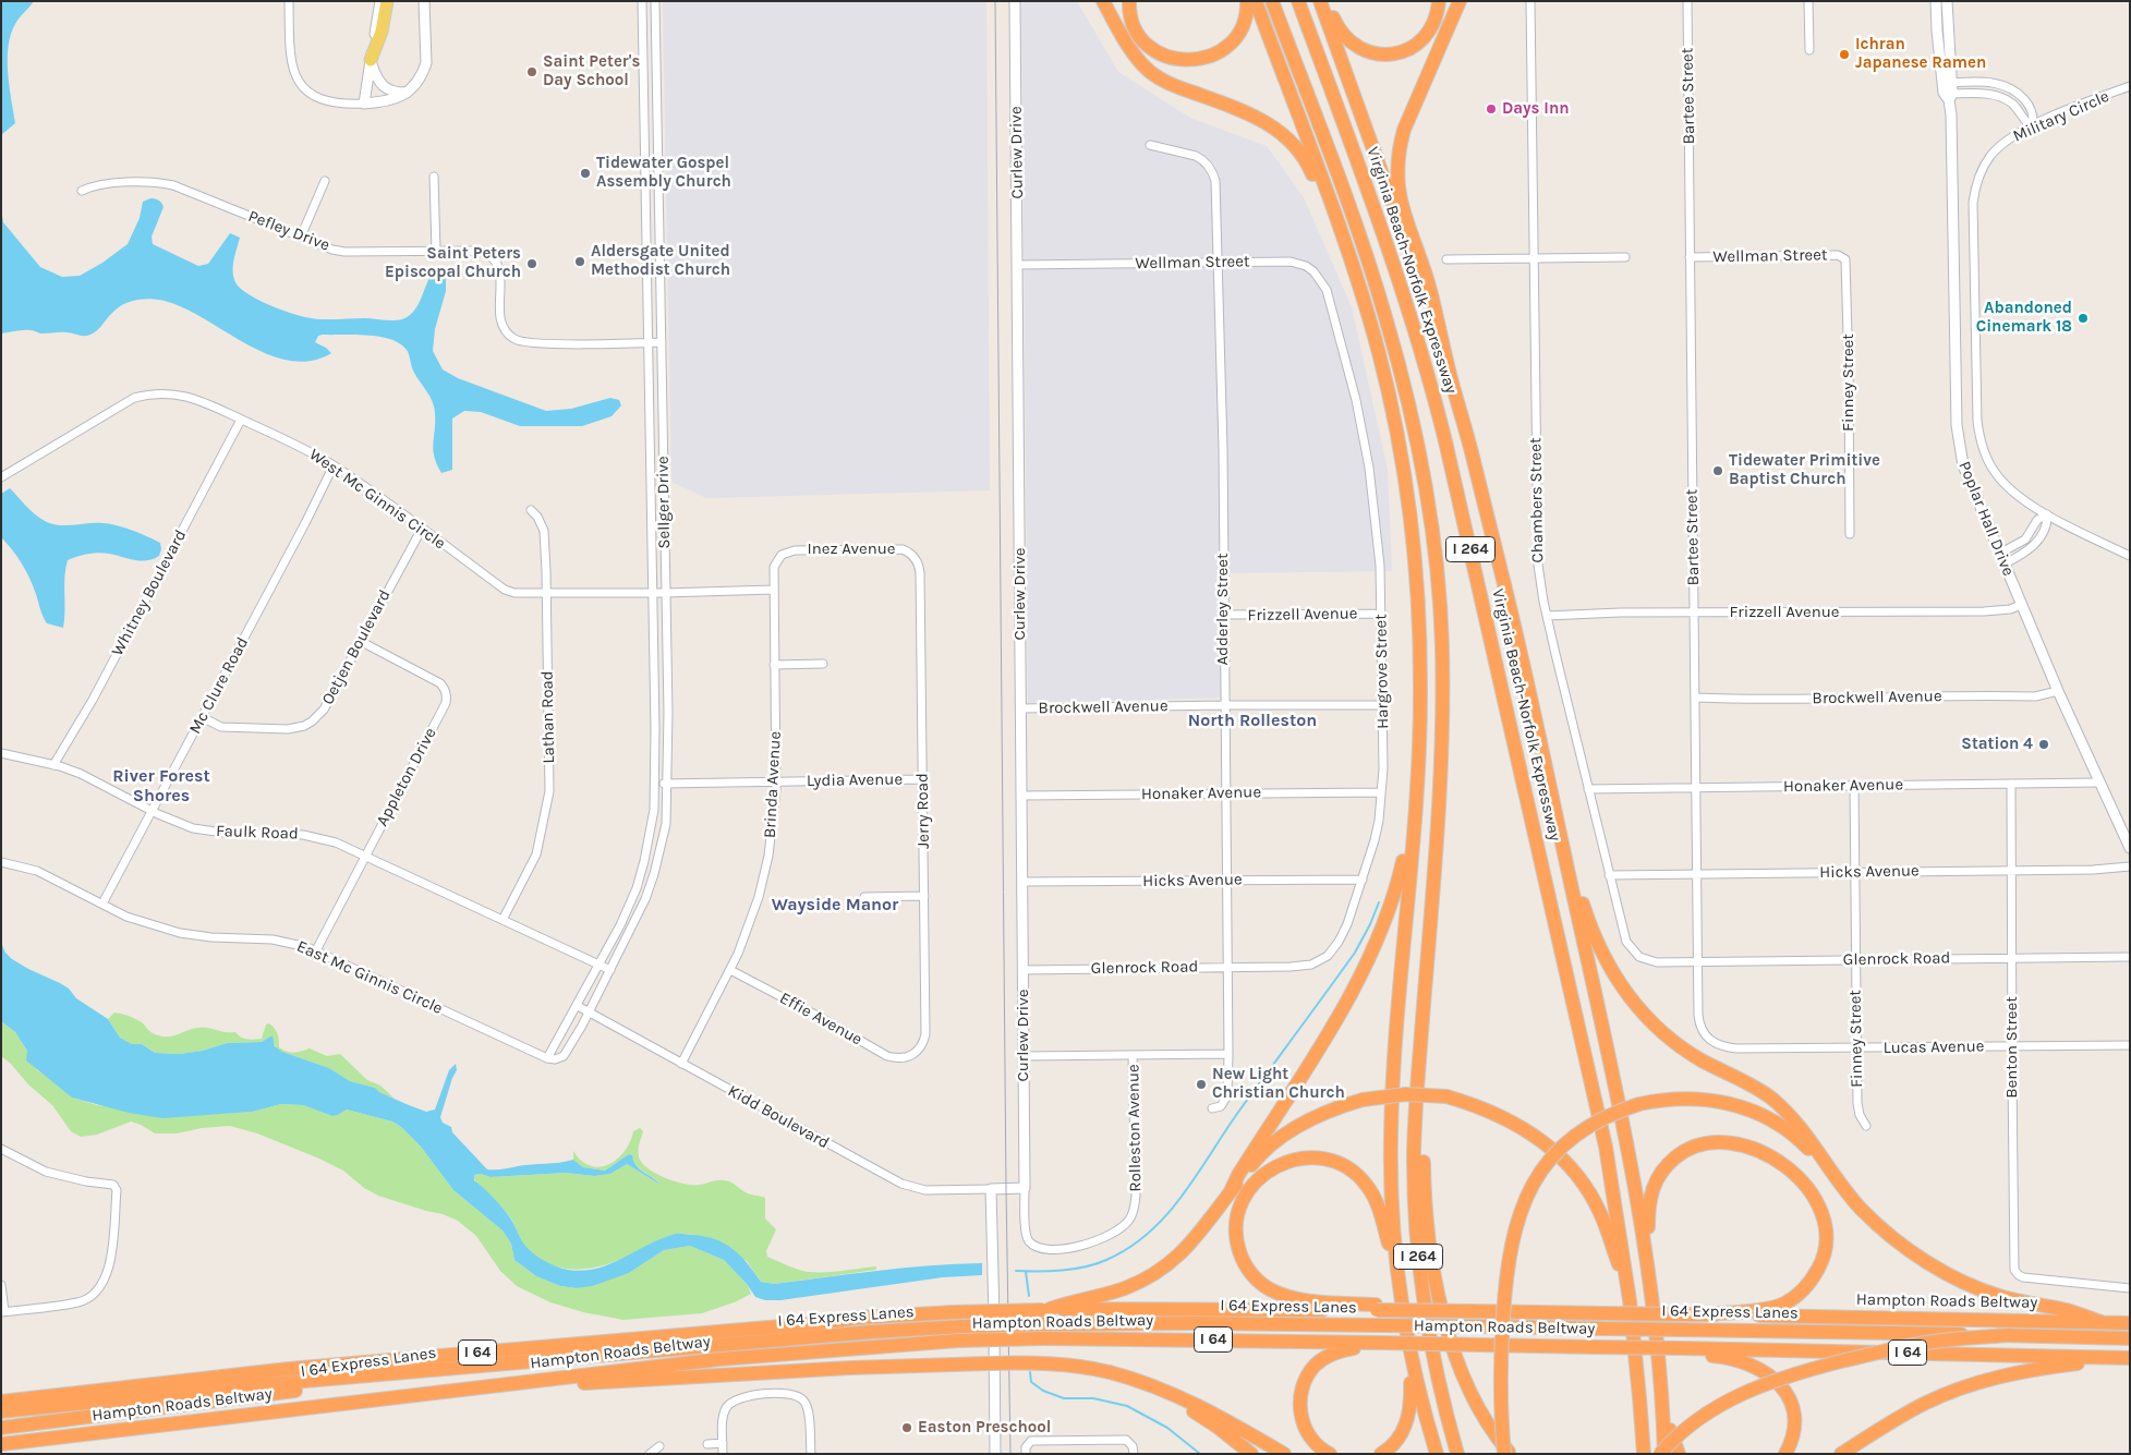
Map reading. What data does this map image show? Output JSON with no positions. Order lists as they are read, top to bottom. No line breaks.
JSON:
{"streets":{"highway":["Virginia Beach-Norfolk Expressway","I 264","Hampton Roads Beltway","I 64 Express Lanes","I 64"],"street":["Bartee Street","Military Circle","Curlew Drive","Pefley Drive","Wellman Street","Finney Street","West Mc Ginnis Circle","Chambers Street","Sellger Drive","Poplar Hall Drive","Inez Avenue","Whitney Boulevard","Adderley Street","Frizzell Avenue","Oetjen Boulevard","Hargrove Street","Mc Clure Road","Brockwell Avenue","Lathan Road","Appleton Drive","Lydia Avenue","Brinda Avenue","Honaker Avenue","Jerry Road","Faulk Road","Hicks Avenue","Glenrock Road","East Mc Ginnis Circle","Effie Avenue","Lucas Avenue","Benton Street","Kidd Boulevard","Rolleston Avenue"]},"crossings":[["Bartee Street","Wellman Street"],["Bartee Street","Frizzell Avenue"],["Bartee Street","Brockwell Avenue"],["Bartee Street","Honaker Avenue"],["Bartee Street","Hicks Avenue"],["Bartee Street","Glenrock Road"],["Bartee Street","Lucas Avenue"],["Curlew Drive","Wellman Street"],["Curlew Drive","Brockwell Avenue"],["Curlew Drive","Honaker Avenue"],["Curlew Drive","Hicks Avenue"],["Curlew Drive","Glenrock Road"],["Curlew Drive","Rolleston Avenue"],["Pefley Drive","Sellger Drive"],["Wellman Street","Finney Street"],["Wellman Street","Adderley Street"],["Wellman Street","Hargrove Street"],["Finney Street","Honaker Avenue"],["Finney Street","Hicks Avenue"],["Finney Street","Glenrock Road"],["Finney Street","Lucas Avenue"],["West Mc Ginnis Circle","Sellger Drive"],["West Mc Ginnis Circle","Whitney Boulevard"],["West Mc Ginnis Circle","Oetjen Boulevard"],["West Mc Ginnis Circle","Mc Clure Road"],["West Mc Ginnis Circle","Lathan Road"],["West Mc Ginnis Circle","Brinda Avenue"],["Chambers Street","Frizzell Avenue"],["Chambers Street","Honaker Avenue"],["Chambers Street","Hicks Avenue"],["Chambers Street","Glenrock Road"],["Sellger Drive","Lydia Avenue"],["Sellger Drive","Faulk Road"],["Sellger Drive","East Mc Ginnis Circle"],["Sellger Drive","Kidd Boulevard"],["Poplar Hall Drive","Frizzell Avenue"],["Poplar Hall Drive","Brockwell Avenue"],["Poplar Hall Drive","Honaker Avenue"],["Inez Avenue","Brinda Avenue"],["Inez Avenue","Jerry Road"],["Whitney Boulevard","Faulk Road"],["Adderley Street","Frizzell Avenue"],["Adderley Street","Brockwell Avenue"],["Adderley Street","Honaker Avenue"],["Adderley Street","Hicks Avenue"],["Adderley Street","Glenrock Road"],["Frizzell Avenue","Hargrove Street"],["Oetjen Boulevard","Mc Clure Road"],["Oetjen Boulevard","Appleton Drive"],["Hargrove Street","Brockwell Avenue"],["Hargrove Street","Honaker Avenue"],["Hargrove Street","Hicks Avenue"],["Hargrove Street","Glenrock Road"],["Mc Clure Road","Faulk Road"],["Mc Clure Road","East Mc Ginnis Circle"],["Lathan Road","Faulk Road"],["Appleton Drive","Faulk Road"],["Appleton Drive","East Mc Ginnis Circle"],["Lydia Avenue","Brinda Avenue"],["Lydia Avenue","Jerry Road"],["Brinda Avenue","Effie Avenue"],["Brinda Avenue","Kidd Boulevard"],["Honaker Avenue","Benton Street"],["Jerry Road","Effie Avenue"],["Hicks Avenue","Benton Street"],["Glenrock Road","Benton Street"],["Lucas Avenue","Benton Street"]],"districts":["North Rolleston","River Forest Shores","Wayside Manor"],"places":["Ichran Japanese Ramen","Saint Peter's Day School","Days Inn","Tidewater Gospel Assembly Church","Aldersgate United Methodist Church","Saint Peters Episcopal Church","Abandoned Cinemark 18","Tidewater Primitive Baptist Church","Station 4","New Light Christian Church","Easton Preschool"]}
